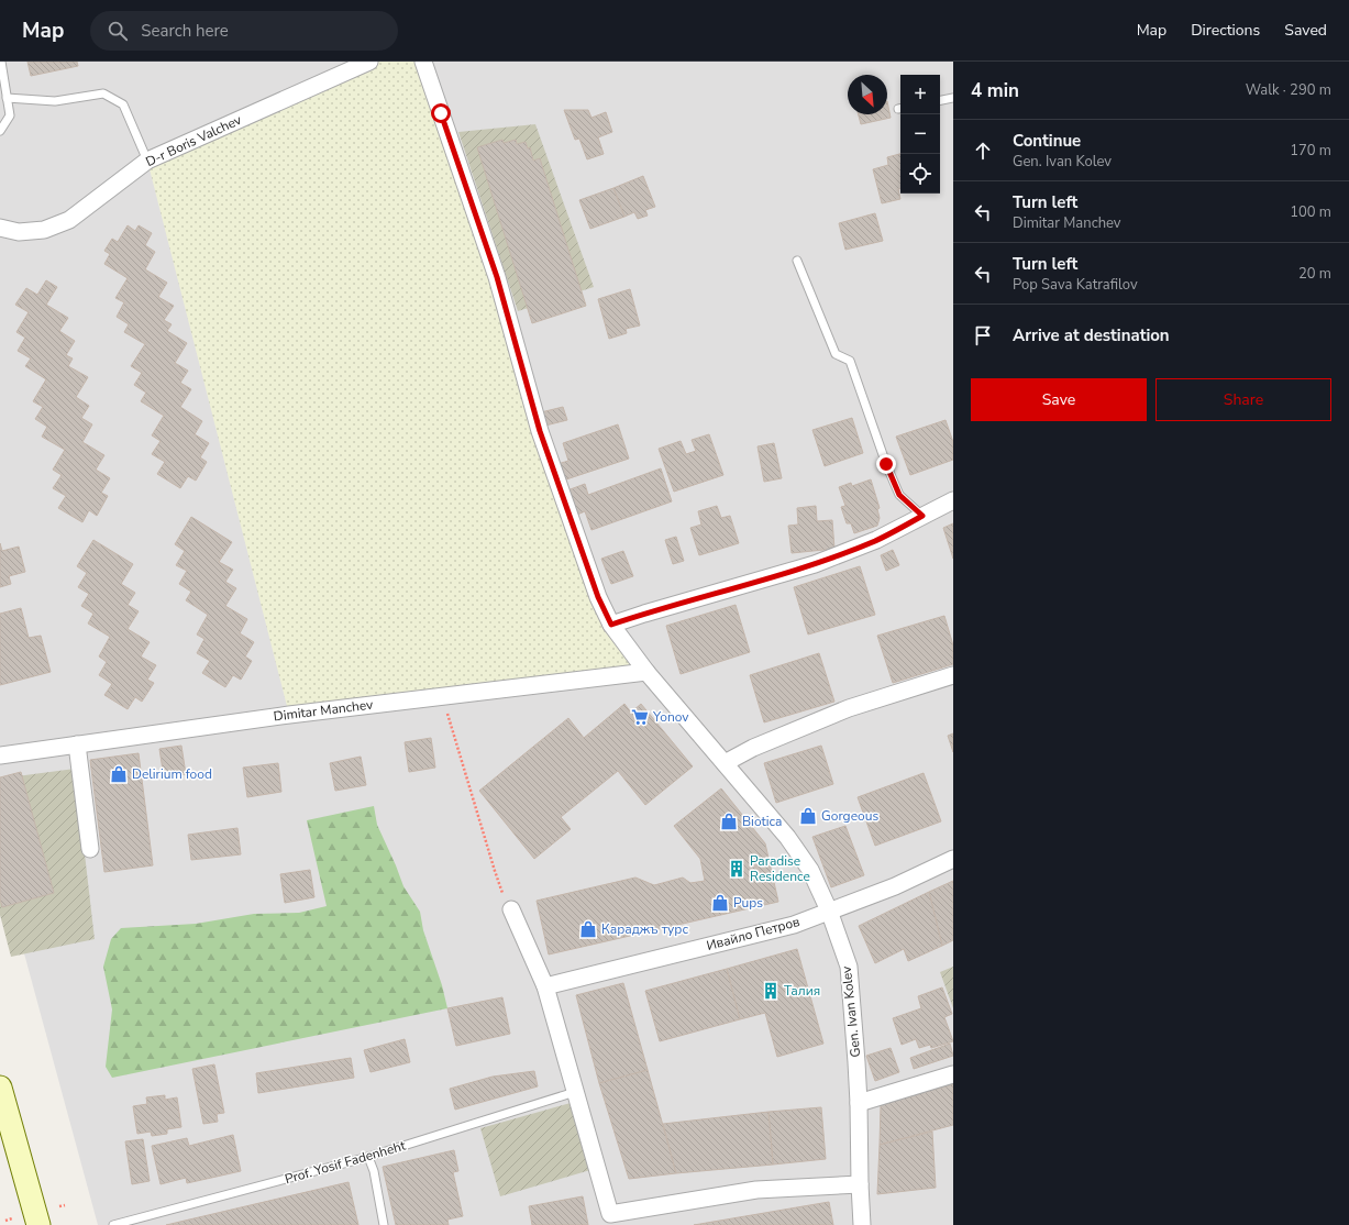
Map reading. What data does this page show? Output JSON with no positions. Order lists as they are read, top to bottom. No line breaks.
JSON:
{"streets":{"street":["D-r Boris Valchev","Dimitar Manchev","Ивайло Петров","Gen. Ivan Kolev"],"lane":["Prof. Yosif Fadenheht"]},"crossings":[["Dimitar Manchev","Gen. Ivan Kolev"],["Ивайло Петров","Gen. Ivan Kolev"]],"places":{"supermarket":["Yonov"],"shop":["Delirium food","Gorgeous","Biotica","Pups","Караджъ турс"],"building":["Paradise Residence","Талия"]},"north":"bottom right","page":{"header":"Map","search":"Search here","nav":["Map","Directions","Saved"],"heading":["4 min","Walk · 290 m"],"map_buttons":["+","−"],"list":[["Continue","Gen. Ivan Kolev","170 m"],["Turn left","Dimitar Manchev","100 m"],["Turn left","Pop Sava Katrafilov","20 m"],"Arrive at destination"],"buttons":["Save","Share"]}}
